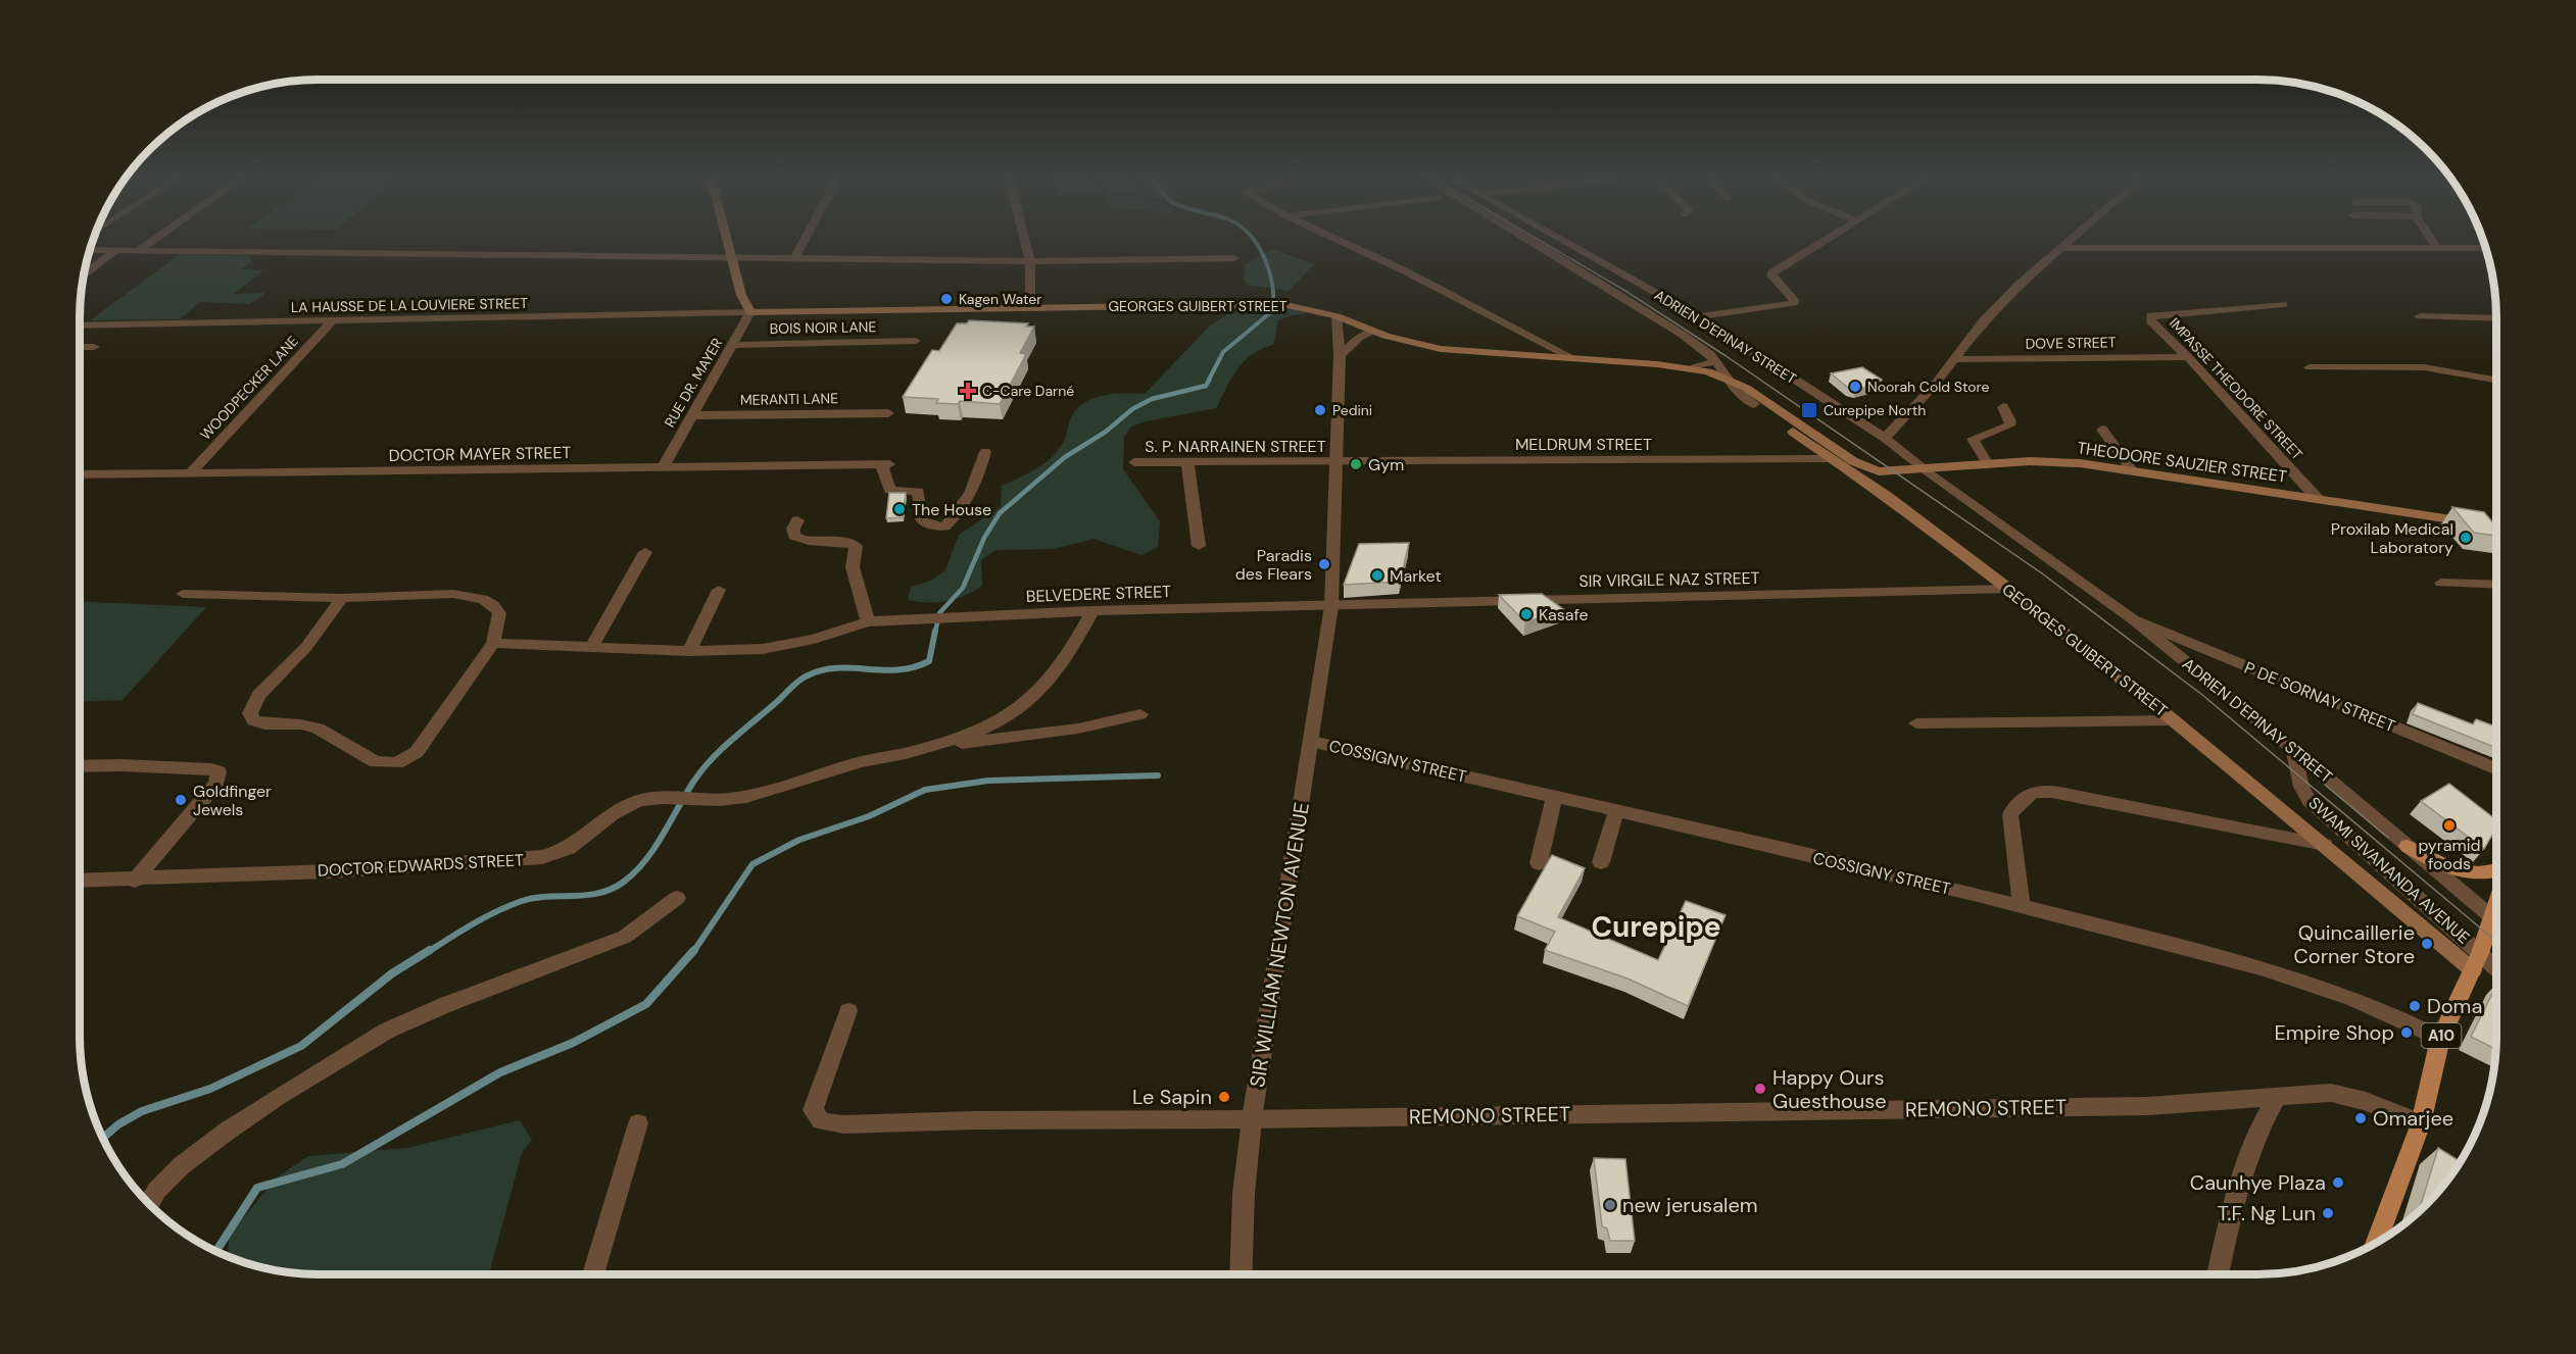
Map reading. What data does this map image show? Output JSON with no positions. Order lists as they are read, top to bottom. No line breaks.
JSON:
{"streets":{"main road":["GEORGES GUIBERT STREET","THEODORE SAUZIER STREET","A10"],"street":["LA HAUSSE DE LA LOUVIERE STREET","BOIS NOIR LANE","ADRIEN D'EPINAY STREET","DOVE STREET","RUE DR. MAYER","WOODPECKER LANE","IMPASSE THEODORE STREET","MERANTI LANE","MELDRUM STREET","S. P. NARRAINEN STREET","DOCTOR MAYER STREET","SIR VIRGILE NAZ STREET","BELVEDERE STREET","P DE SORNAY STREET","COSSIGNY STREET","DOCTOR EDWARDS STREET","SWAMI SIVANANDA AVENUE","SIR WILLIAM NEWTON AVENUE","REMONO STREET"]},"crossings":[["LA HAUSSE DE LA LOUVIERE STREET","GEORGES GUIBERT STREET"],["LA HAUSSE DE LA LOUVIERE STREET","RUE DR. MAYER"],["LA HAUSSE DE LA LOUVIERE STREET","WOODPECKER LANE"],["GEORGES GUIBERT STREET","RUE DR. MAYER"],["GEORGES GUIBERT STREET","MELDRUM STREET"],["GEORGES GUIBERT STREET","THEODORE SAUZIER STREET"],["GEORGES GUIBERT STREET","SIR VIRGILE NAZ STREET"],["GEORGES GUIBERT STREET","SWAMI SIVANANDA AVENUE"],["GEORGES GUIBERT STREET","A10"],["BOIS NOIR LANE","RUE DR. MAYER"],["ADRIEN D'EPINAY STREET","THEODORE SAUZIER STREET"],["ADRIEN D'EPINAY STREET","P DE SORNAY STREET"],["ADRIEN D'EPINAY STREET","SWAMI SIVANANDA AVENUE"],["ADRIEN D'EPINAY STREET","A10"],["DOVE STREET","IMPASSE THEODORE STREET"],["RUE DR. MAYER","MERANTI LANE"],["RUE DR. MAYER","DOCTOR MAYER STREET"],["WOODPECKER LANE","DOCTOR MAYER STREET"],["IMPASSE THEODORE STREET","THEODORE SAUZIER STREET"],["MELDRUM STREET","S. P. NARRAINEN STREET"],["MELDRUM STREET","SIR WILLIAM NEWTON AVENUE"],["S. P. NARRAINEN STREET","SIR WILLIAM NEWTON AVENUE"],["SIR VIRGILE NAZ STREET","BELVEDERE STREET"],["SIR VIRGILE NAZ STREET","SIR WILLIAM NEWTON AVENUE"],["BELVEDERE STREET","DOCTOR EDWARDS STREET"],["BELVEDERE STREET","SIR WILLIAM NEWTON AVENUE"],["COSSIGNY STREET","SIR WILLIAM NEWTON AVENUE"],["COSSIGNY STREET","A10"],["SWAMI SIVANANDA AVENUE","A10"],["SIR WILLIAM NEWTON AVENUE","REMONO STREET"],["A10","REMONO STREET"]],"districts":["Curepipe"],"places":{"other":["Kagen Water","Noorah Cold Store","Pedini","Gym","The House","Proxilab Medical Laboratory","Paradis des Flears","Market","Kasafe","Goldfinger Jewels","pyramid foods","Quincaillerie Corner Store","Doma","Empire Shop","Happy Ours Guesthouse","Le Sapin","Omarjee","Caunhye Plaza","new jerusalem","T.F. Ng Lun"],"health":["C-Care Darné"],"transit":["Curepipe North"]}}
